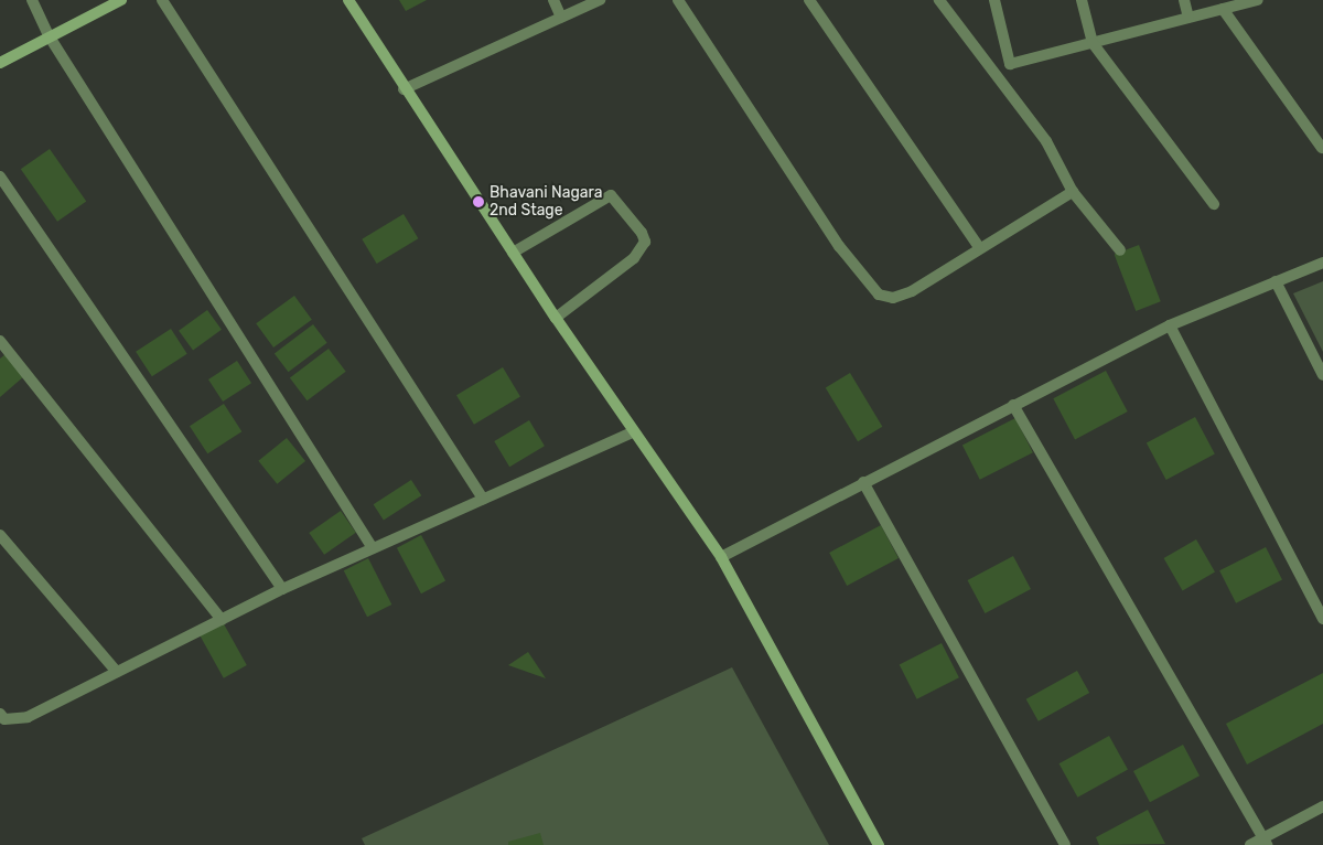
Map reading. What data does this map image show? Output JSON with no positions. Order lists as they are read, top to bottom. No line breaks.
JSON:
{"places":["Bhavani Nagara 2nd Stage"]}
